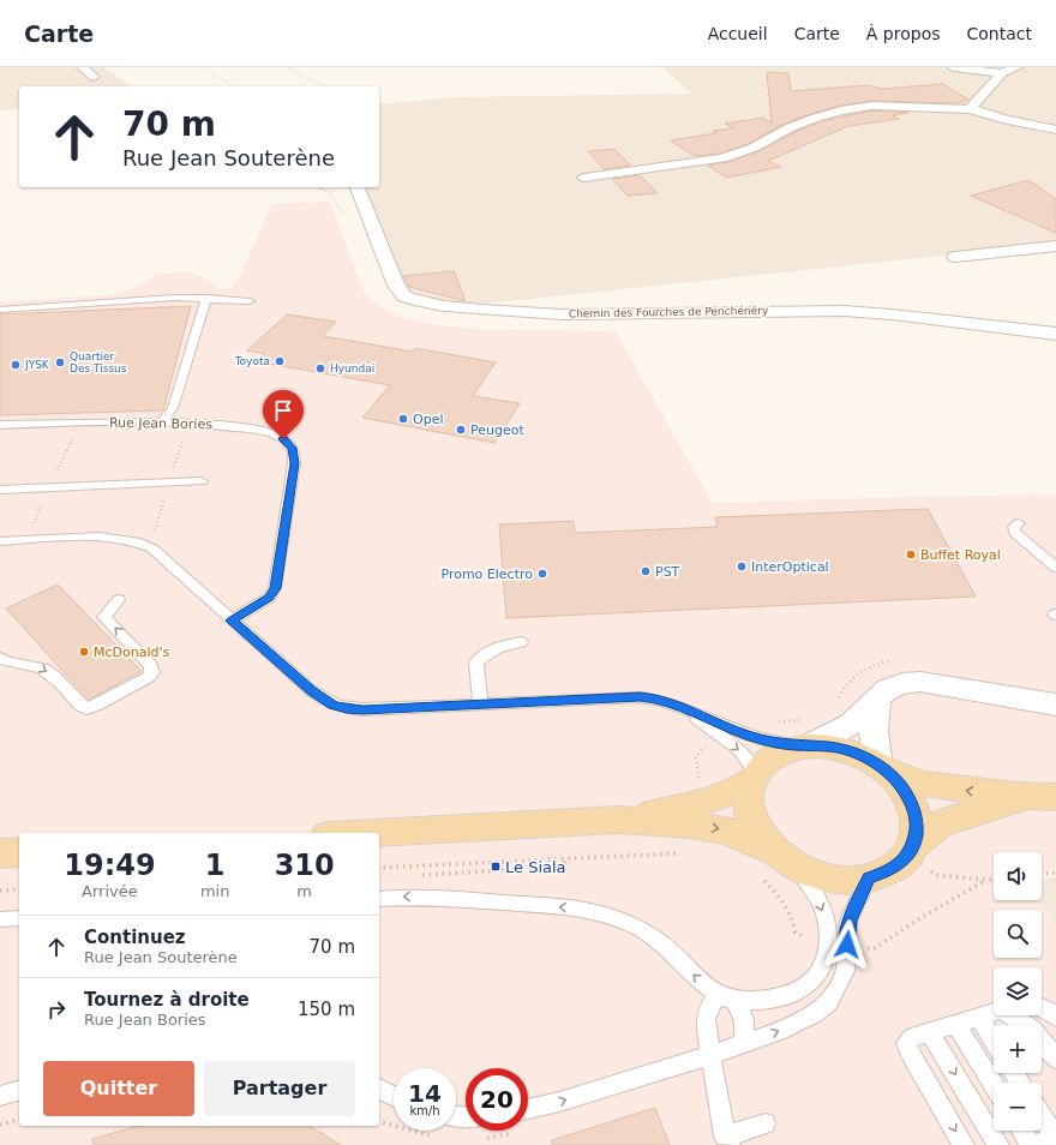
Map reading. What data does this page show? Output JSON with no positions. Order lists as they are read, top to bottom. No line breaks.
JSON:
{"streets":{"street":["Chemin des Fourches de Penchénéry"],"lane":["Rue Jean Bories"]},"places":{"other":["Toyota","Quartier Des Tissus","JYSK","Hyundai","Opel","Peugeot","Buffet Royal","InterOptical","PST","Promo Electro","McDonald's"],"transit":["Le Siala"]},"page":{"header":"Carte","nav":["Accueil","Carte","À propos","Contact"],"turn":["70 m","Rue Jean Souterène"],"eta":["19:49","Arrivée","1","min","310","m"],"map_buttons":["+","−"],"list":[{"name":"Continuez","note":"Rue Jean Souterène","value":"70 m"},{"name":"Tournez à droite","note":"Rue Jean Bories","value":"150 m"}],"buttons":["Quitter","Partager"],"speed":"14 km/h","limit":"20"}}
